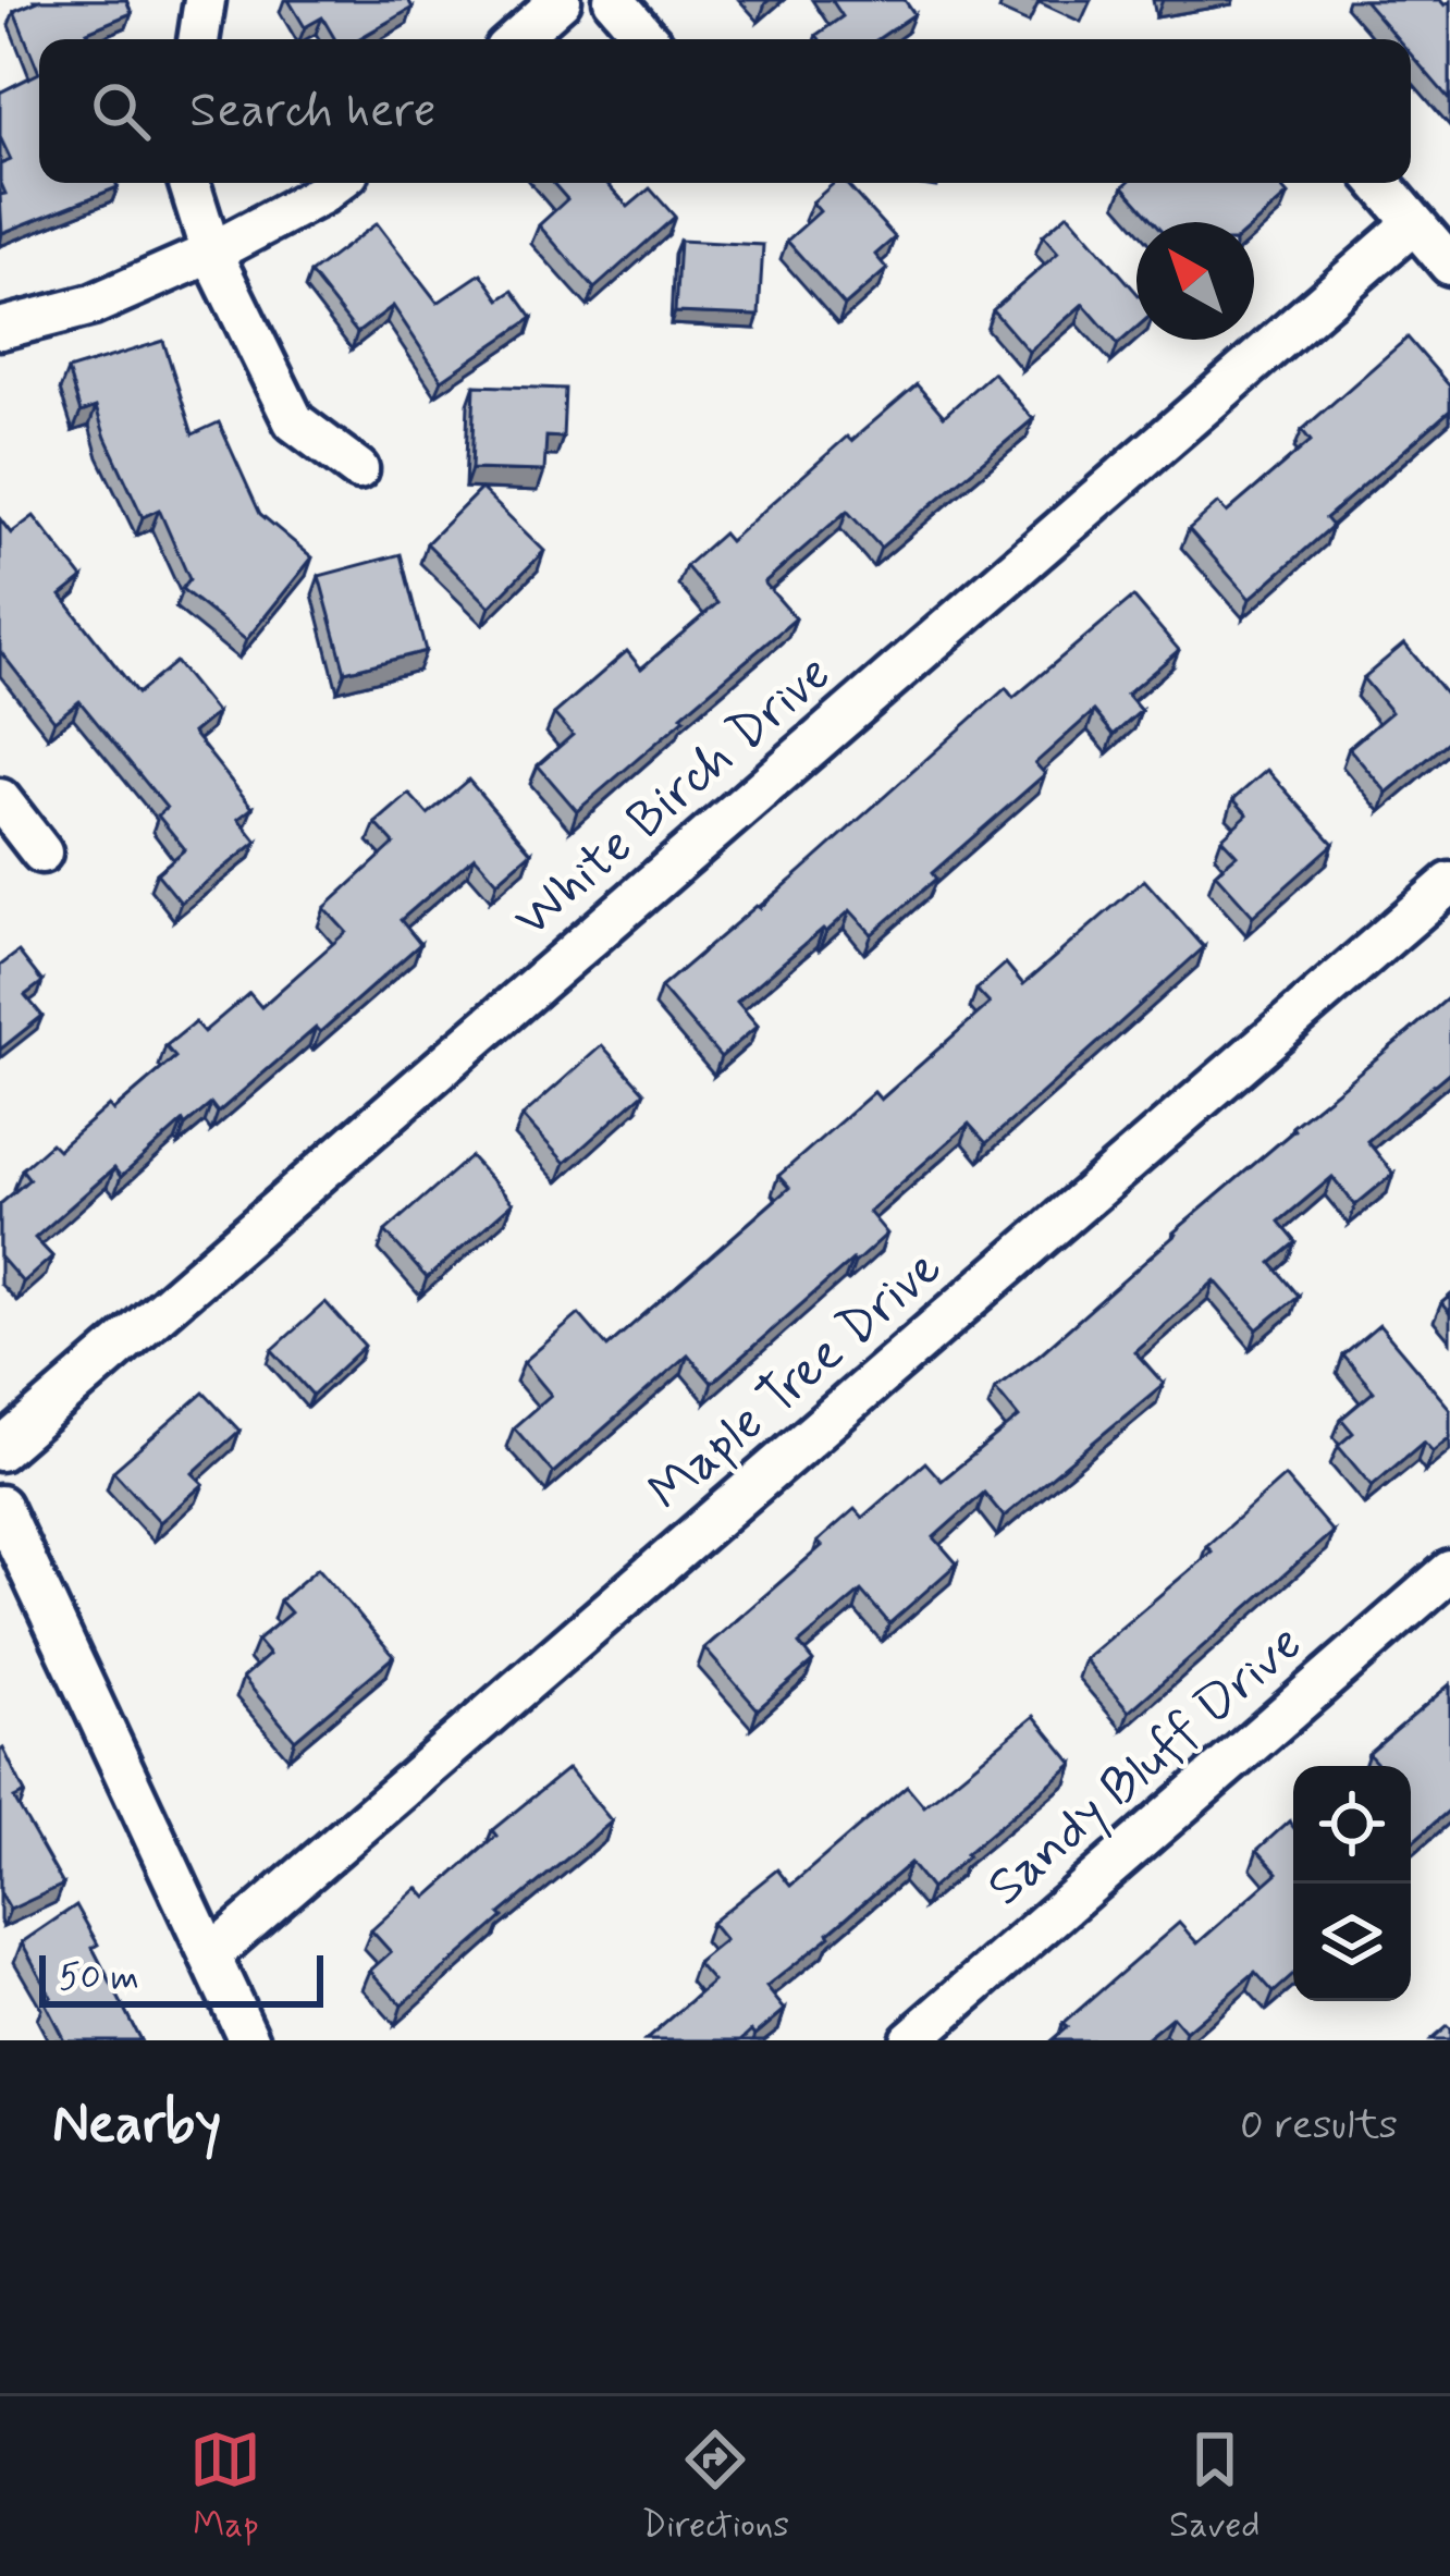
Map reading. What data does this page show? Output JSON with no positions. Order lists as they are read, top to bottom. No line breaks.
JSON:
{"streets":{"street":["White Birch Drive","Maple Tree Drive","Sandy Bluff Drive"]},"scale_bar":"50 m","north":"top left","page":{"search":"Search here","scale":"50 m","heading":["Nearby","0 results"],"nav":["Map","Directions","Saved"]}}
